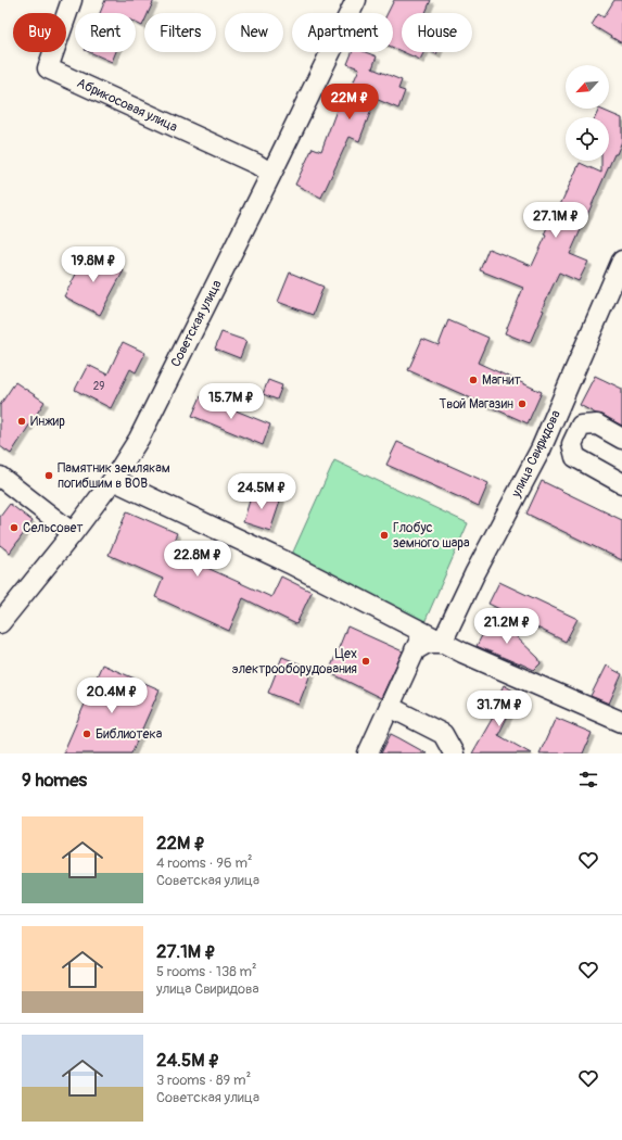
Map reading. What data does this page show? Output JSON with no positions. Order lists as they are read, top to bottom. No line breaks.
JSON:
{"streets":{"street":["Абрикосовая улица","Советская улица","улица Свиридова"]},"crossings":[["Абрикосовая улица","Советская улица"]],"places":["Магнит","Твой Магазин","Инжир","Памятник землякам погибшим в ВОВ","Сельсовет","Глобус земного шара","Цех электрооборудования","Библиотека"],"house_numbers":["29"],"north":"bottom left","page":{"chip":["Buy","Rent","Filters","New","Apartment","House"],"price":["22M ₽","27.1M ₽","19.8M ₽","15.7M ₽","24.5M ₽","22.8M ₽","21.2M ₽","20.4M ₽","31.7M ₽"],"heading":"9 homes","list":[{"name":"22M ₽","note":"4 rooms · 96 m² · Советская улица"},{"name":"27.1M ₽","note":"5 rooms · 138 m² · улица Свиридова"},{"name":"24.5M ₽","note":"3 rooms · 89 m² · Советская улица"}]}}
